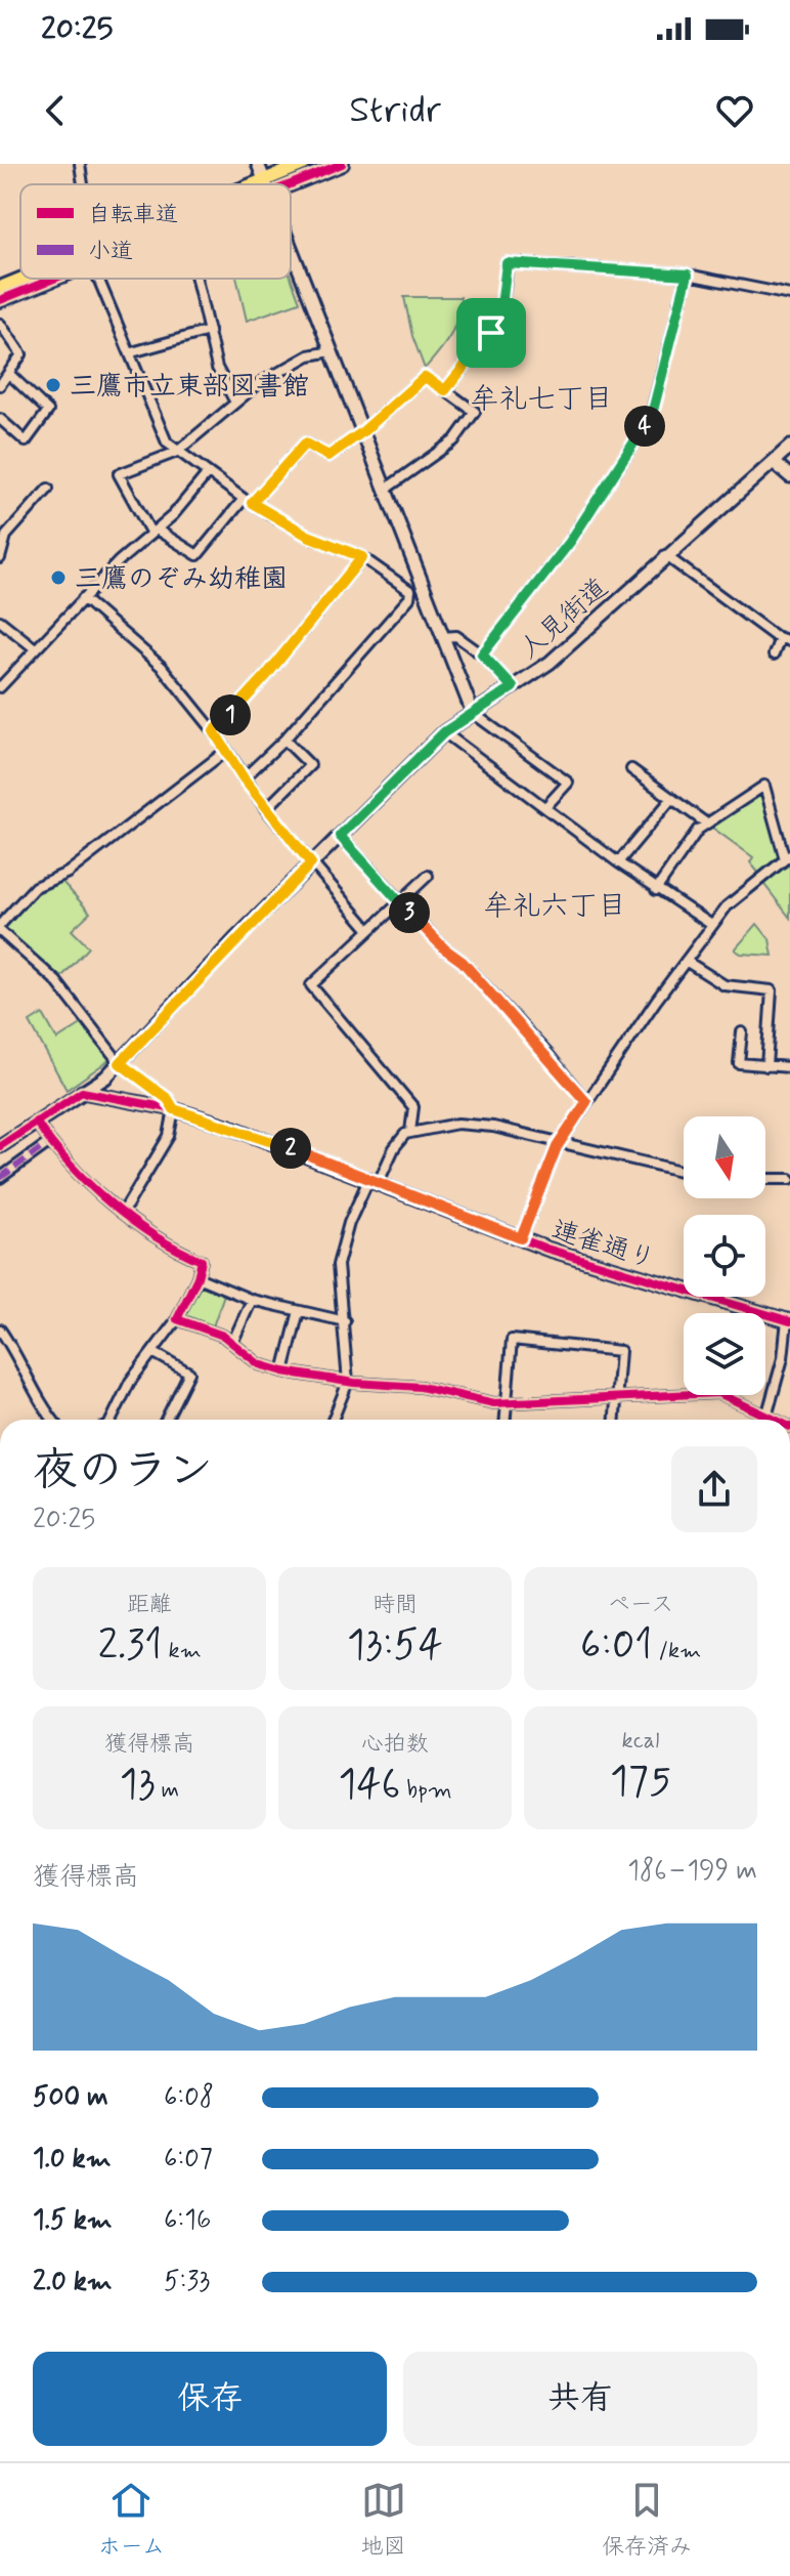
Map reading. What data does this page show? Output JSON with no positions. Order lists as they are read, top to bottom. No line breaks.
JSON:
{"streets":{"main road":["人見街道","連雀通り"]},"crossings":[["人見街道","連雀通り"]],"districts":["牟礼七丁目","牟礼六丁目"],"places":["三鷹市立東部図書館","三鷹のぞみ幼稚園"],"legend":["自転車道","小道"],"north":"bottom","page":{"status":"20:25","header":"Stridr","pins":["4","1","3","2"],"heading":["夜のラン","20:25"],"stats":[["距離","2.31 km"],["時間","13:54"],["ペース","6:01 /km"],["獲得標高","13 m"],["心拍数","146 bpm"],["kcal","175"]],"chart":["獲得標高","186–199 m"],"list":[{"name":"500 m","note":"6:08"},{"name":"1.0 km","note":"6:07"},{"name":"1.5 km","note":"6:16"},{"name":"2.0 km","note":"5:33"}],"buttons":["保存","共有"],"tabs":["ホーム","地図","保存済み"]}}
